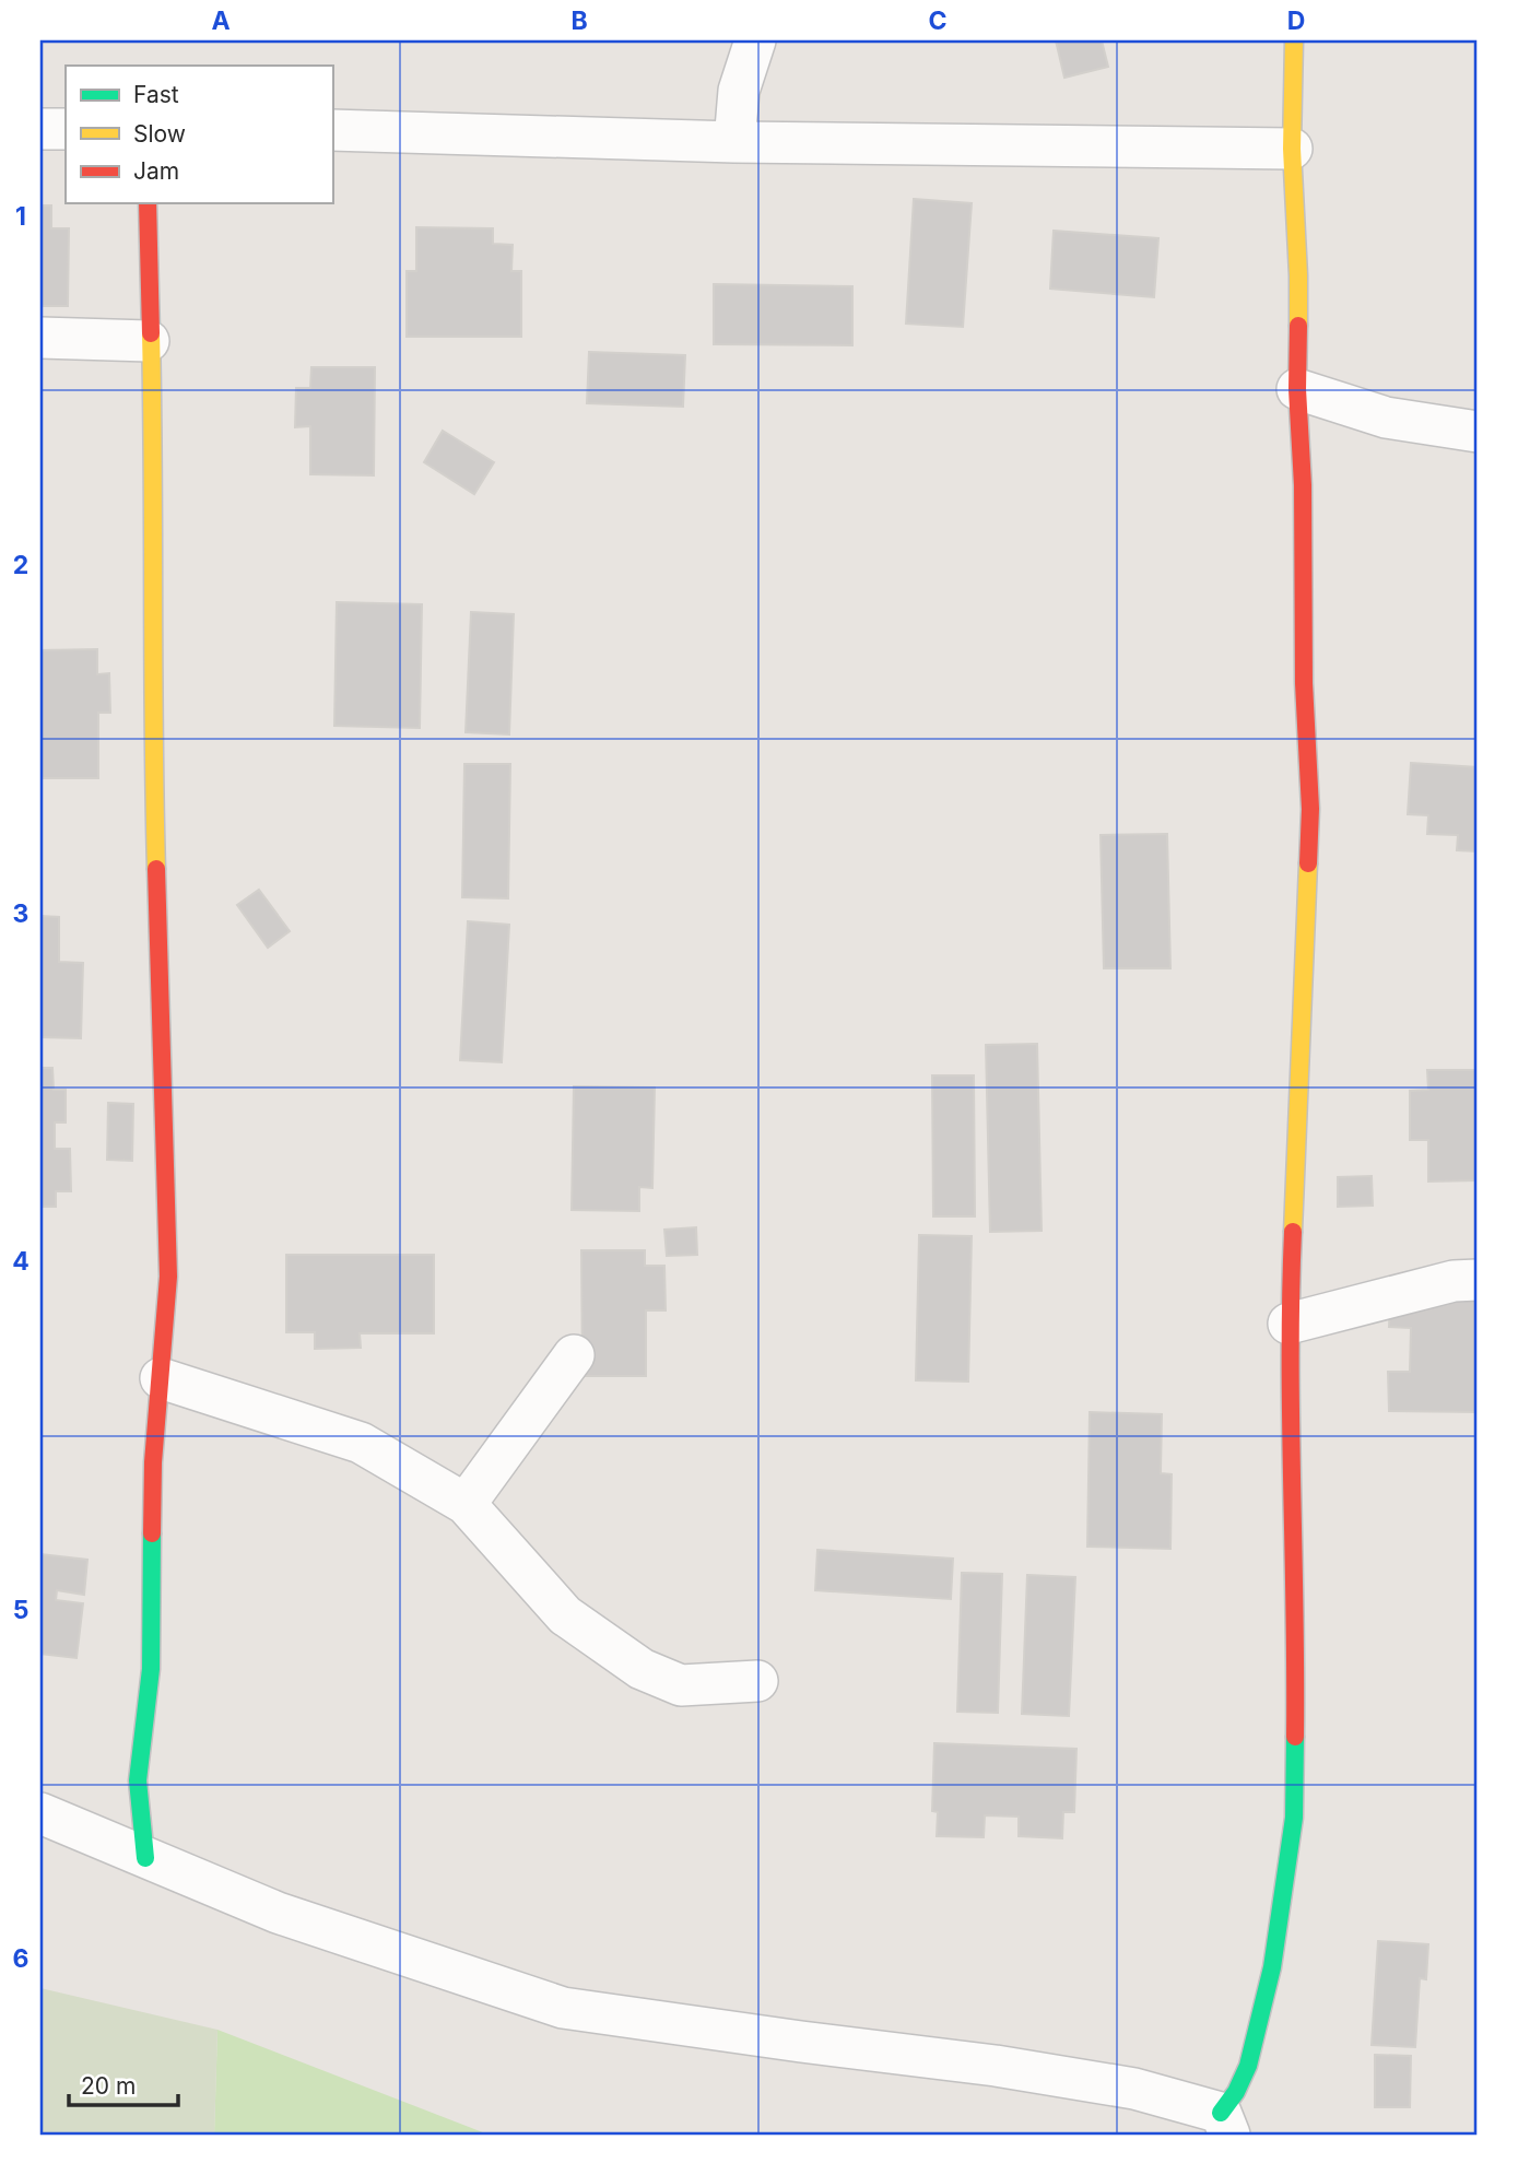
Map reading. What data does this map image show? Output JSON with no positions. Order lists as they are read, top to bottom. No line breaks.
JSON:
{"legend":["Fast","Slow","Jam"],"scale_bar":"20 m","grid":{"columns":["A","B","C","D"],"rows":["1","2","3","4","5","6"]}}
